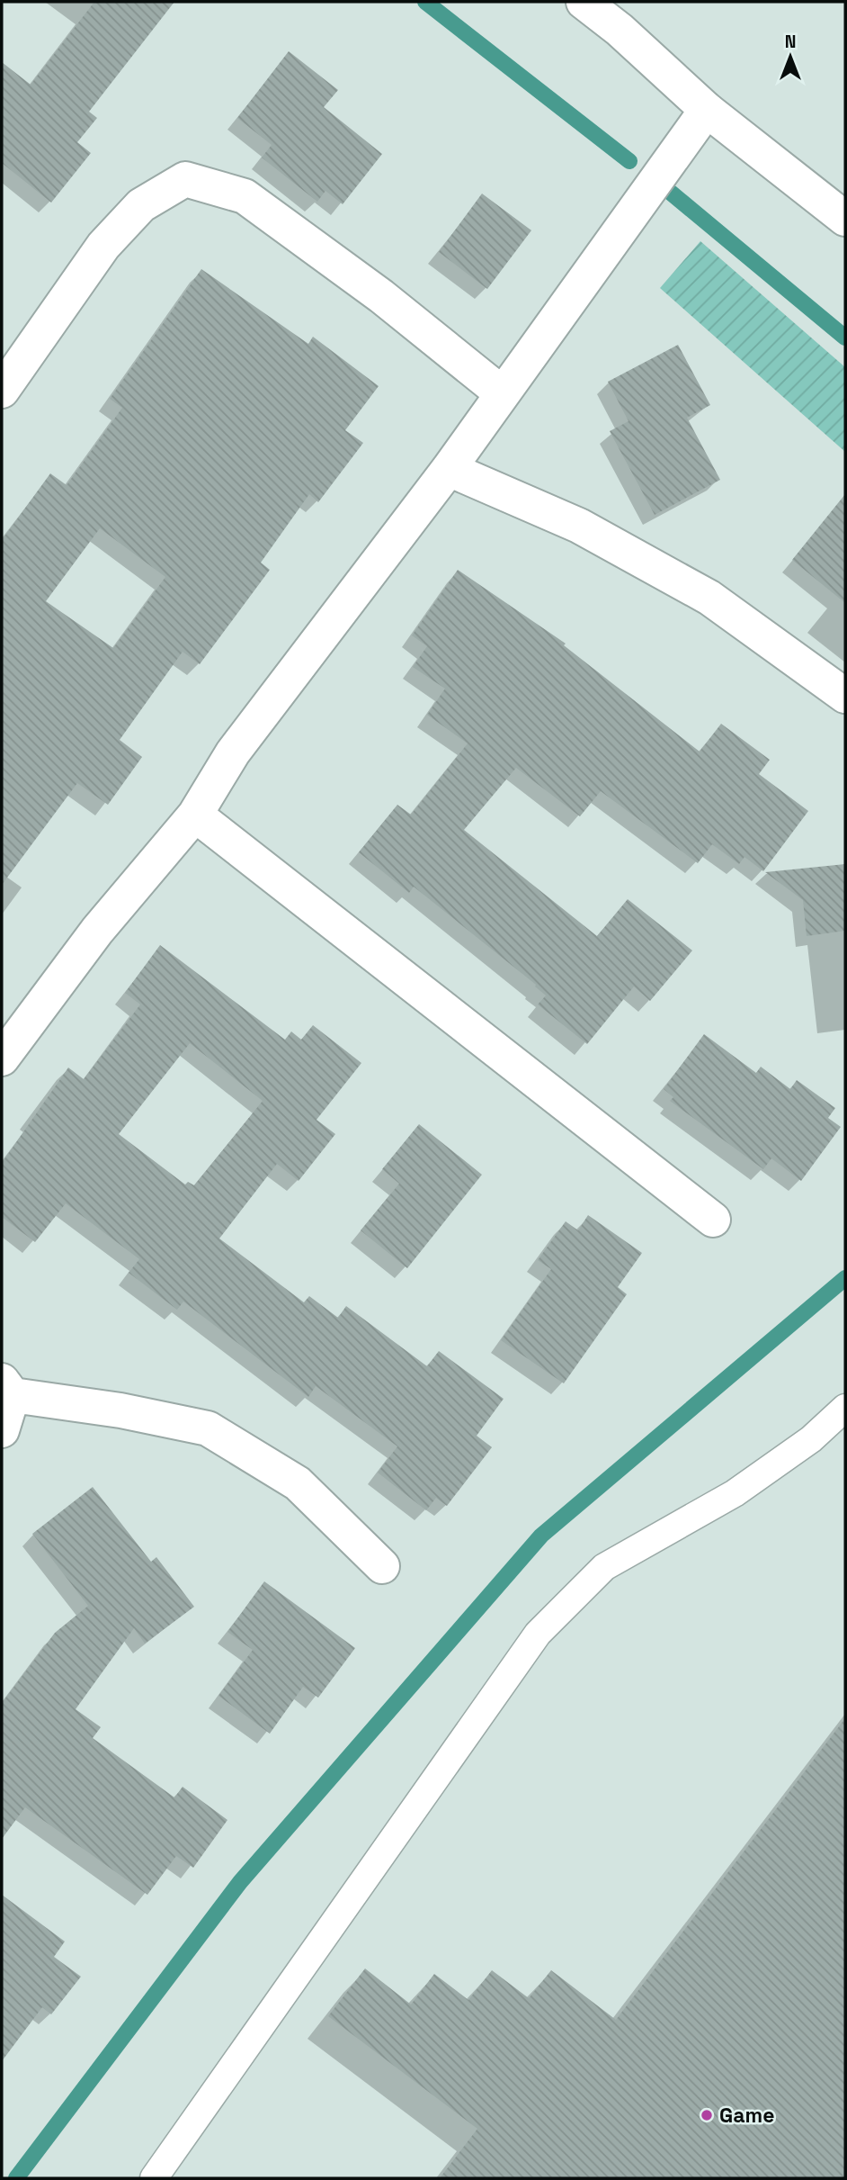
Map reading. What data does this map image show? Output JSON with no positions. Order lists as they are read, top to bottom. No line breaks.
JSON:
{"places":["Game"],"north":"top"}
